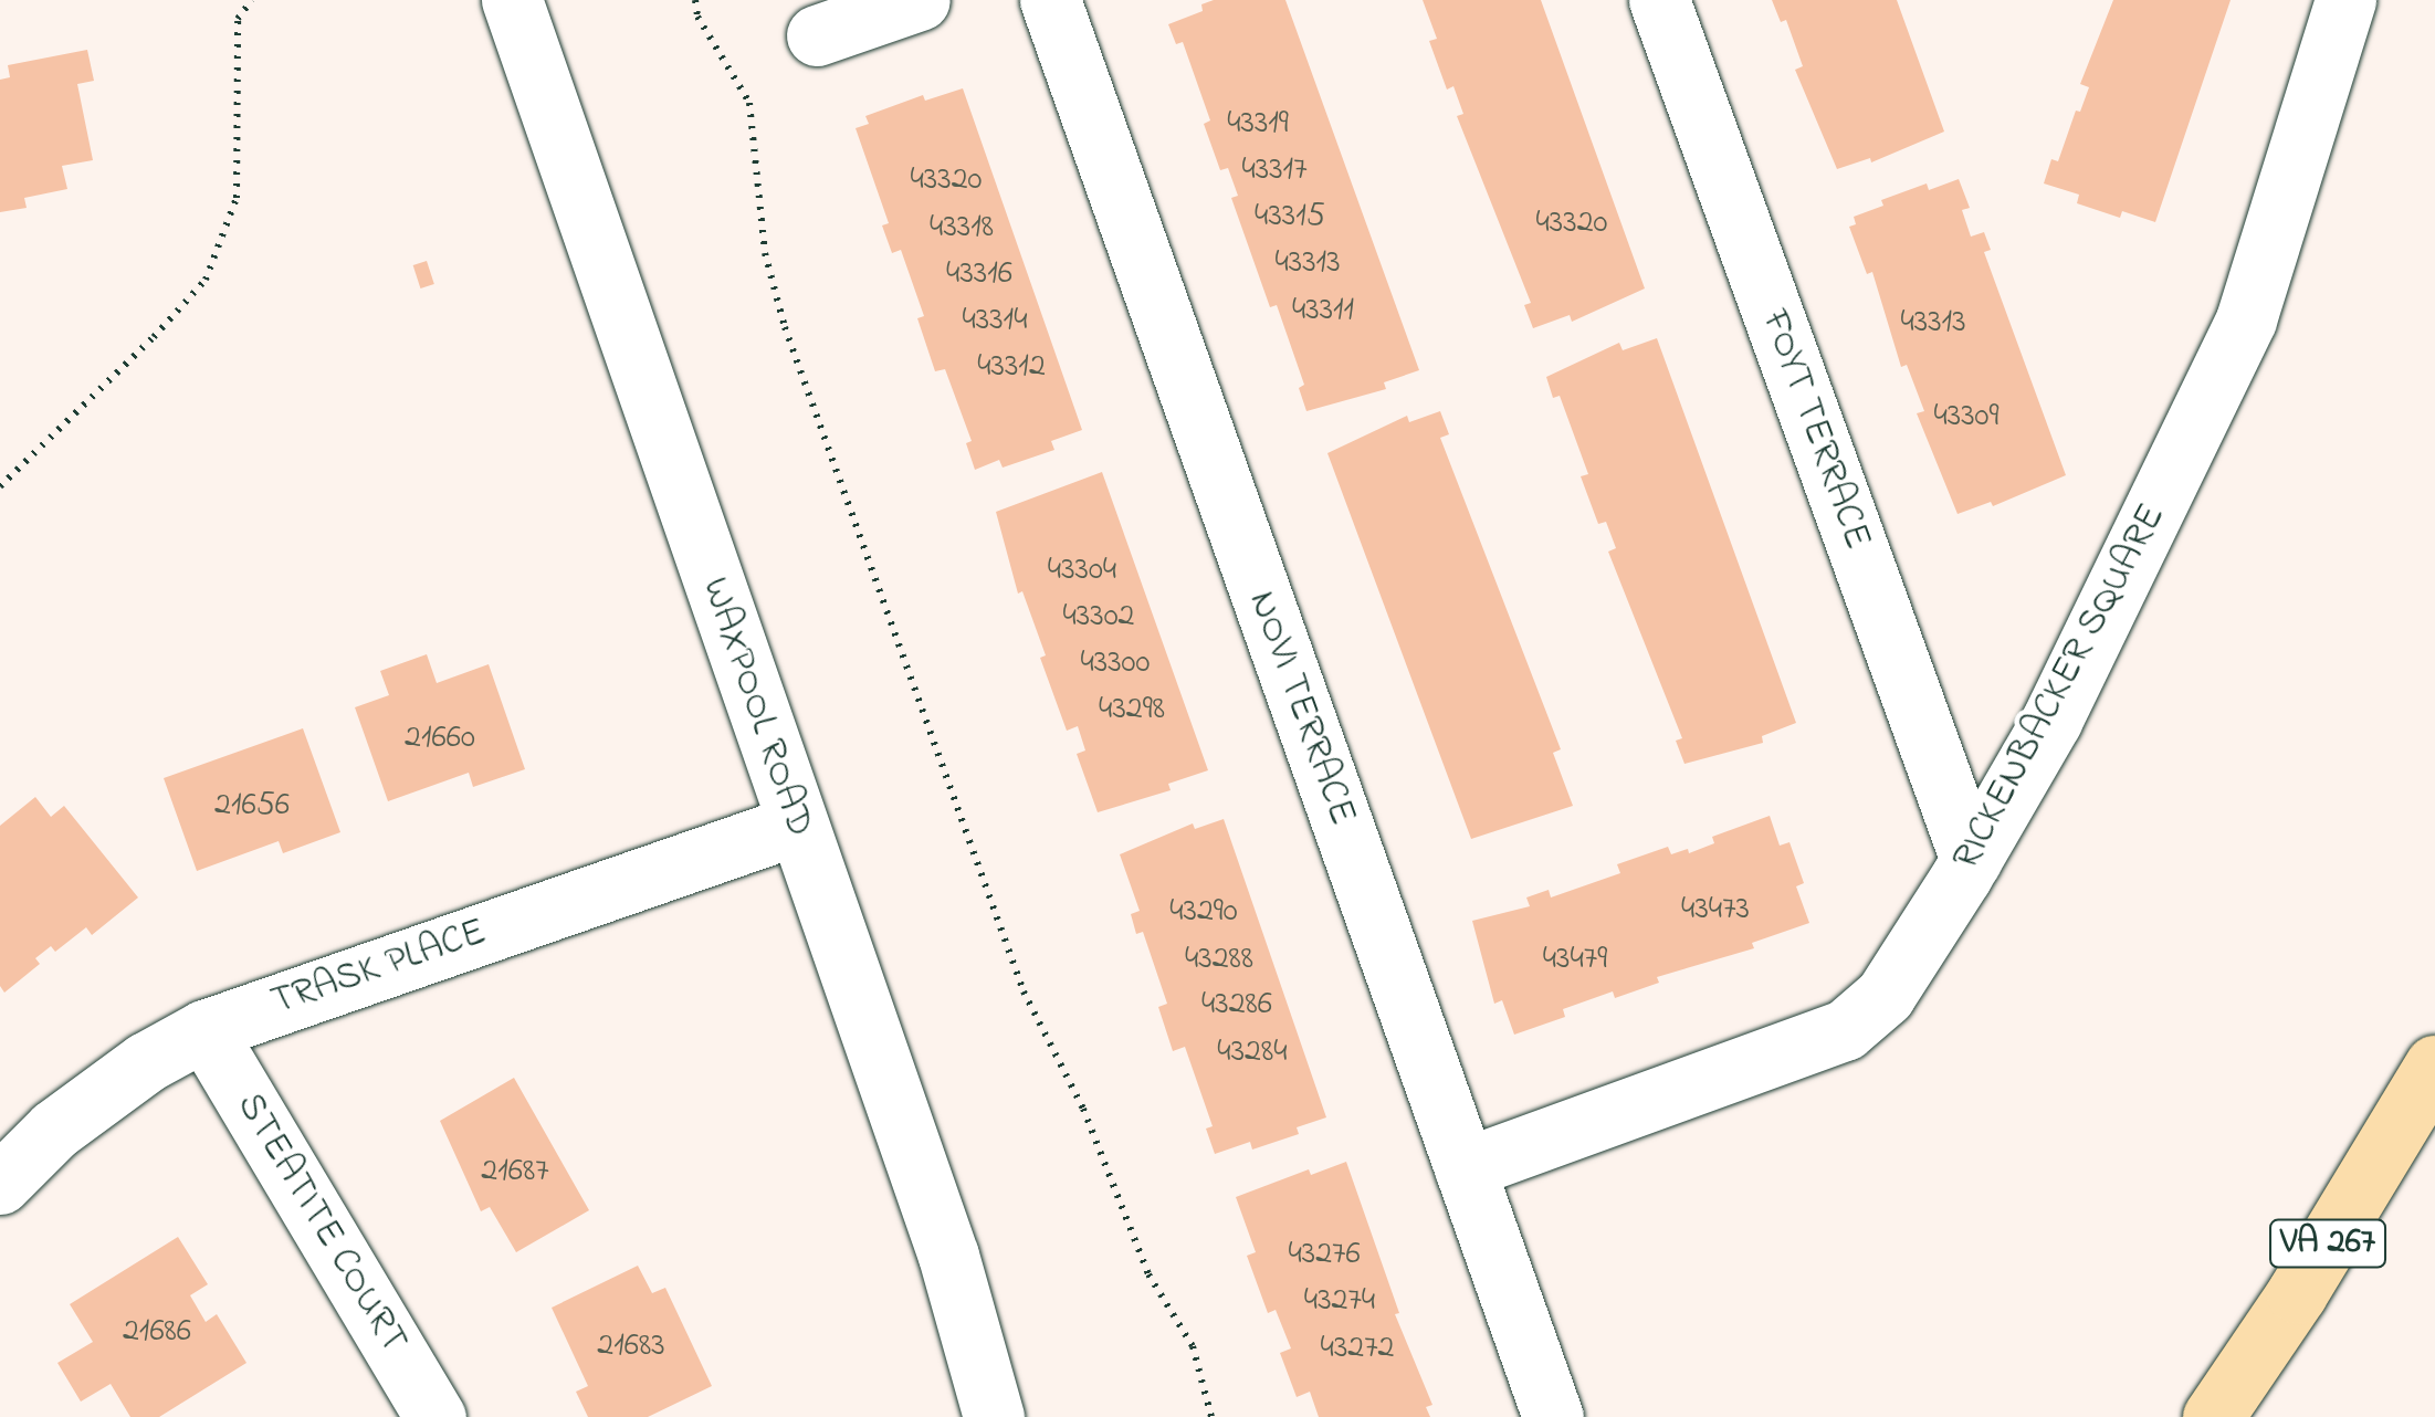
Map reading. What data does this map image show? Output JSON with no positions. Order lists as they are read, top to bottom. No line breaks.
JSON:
{"streets":{"highway":["VA 267"],"street":["FOYT TERRACE","RICKENBACKER SQUARE","WAXPOOL ROAD","NOVI TERRACE","TRASK PLACE","STEATITE COURT"]},"crossings":[["FOYT TERRACE","RICKENBACKER SQUARE"],["RICKENBACKER SQUARE","NOVI TERRACE"],["WAXPOOL ROAD","TRASK PLACE"],["TRASK PLACE","STEATITE COURT"]],"house_numbers":["43319","43317","43320","43315","43320","43318","43313","43316","43311","43314","43313","43312","43309","43304","43302","43300","43298","21660","21656","43473","43290","43288","43479","43286","43284","21687","43276","43274","21686","21683","43272"]}
